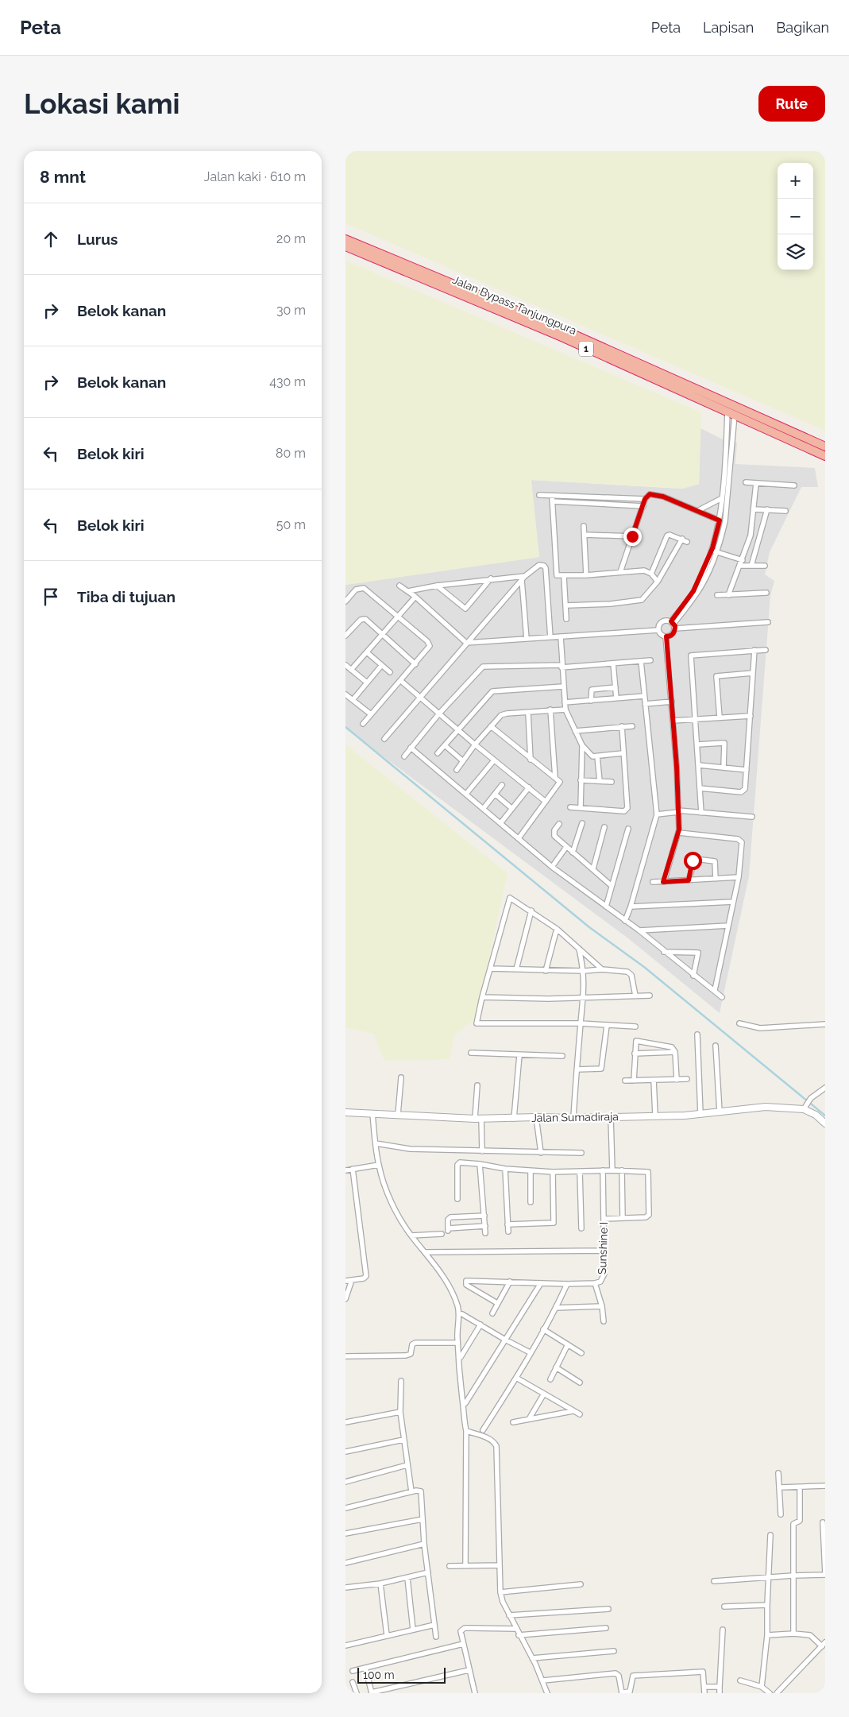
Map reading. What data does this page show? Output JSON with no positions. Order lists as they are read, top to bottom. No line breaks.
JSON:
{"streets":{"highway":["Jalan Bypass Tanjungpura","1"],"street":["Jalan Sumadiraja","Sunshine I"]},"scale_bar":"100 m","page":{"header":"Peta","nav":["Peta","Lapisan","Bagikan"],"buttons":"Rute","title":"Lokasi kami","heading":["8 mnt","Jalan kaki · 610 m"],"map_buttons":["+","−"],"list":[["Lurus","20 m"],["Belok kanan","30 m"],["Belok kanan","430 m"],["Belok kiri","80 m"],["Belok kiri","50 m"],"Tiba di tujuan"],"scale":"100 m"}}
